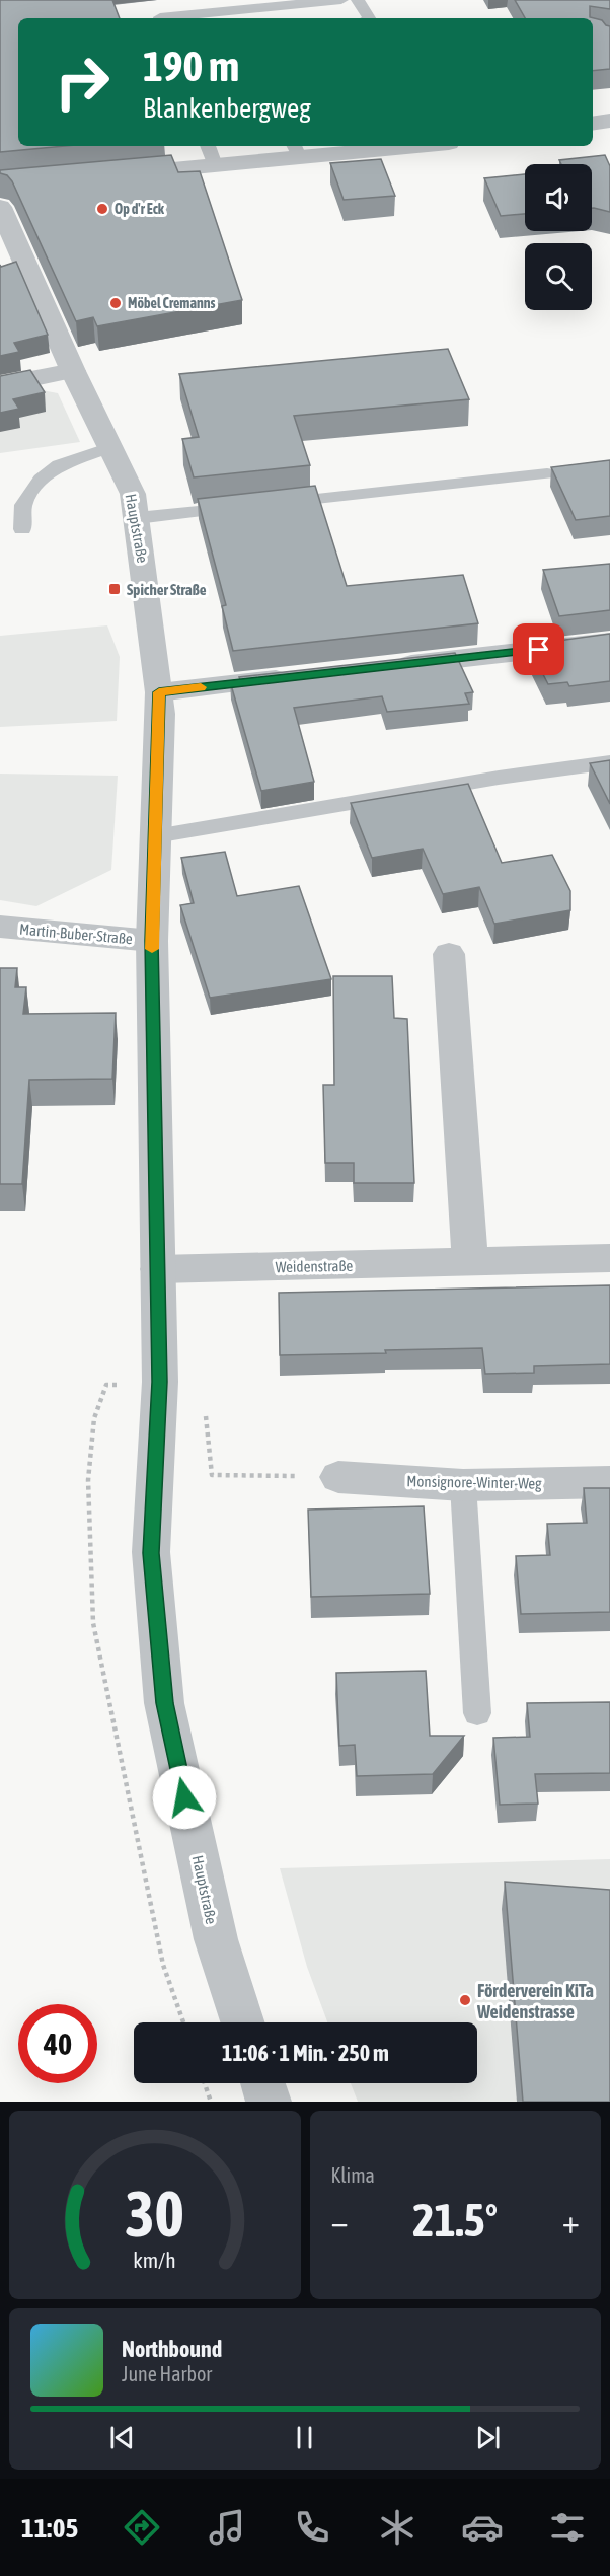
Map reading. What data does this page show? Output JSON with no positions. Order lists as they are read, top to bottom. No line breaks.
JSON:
{"streets":{"street":["Hauptstraße","Martin-Buber-Straße","Weidenstraße","Monsignore-Winter-Weg"]},"crossings":[["Hauptstraße","Martin-Buber-Straße"],["Hauptstraße","Weidenstraße"]],"places":{"other":["Op d'r Eck","Möbel Cremanns","Förderverein KiTa Weidenstrasse"],"transit":["Spicher Straße"]},"page":{"turn":["190 m","Blankenbergweg"],"limit":"40","trip":"11:06 · 1 Min. · 250 m","tile":"Klima","heat":["−","21.5°","+"],"song":["Northbound","June Harbor"],"tabs":"11:05","gauge":["30","km/h"]}}
